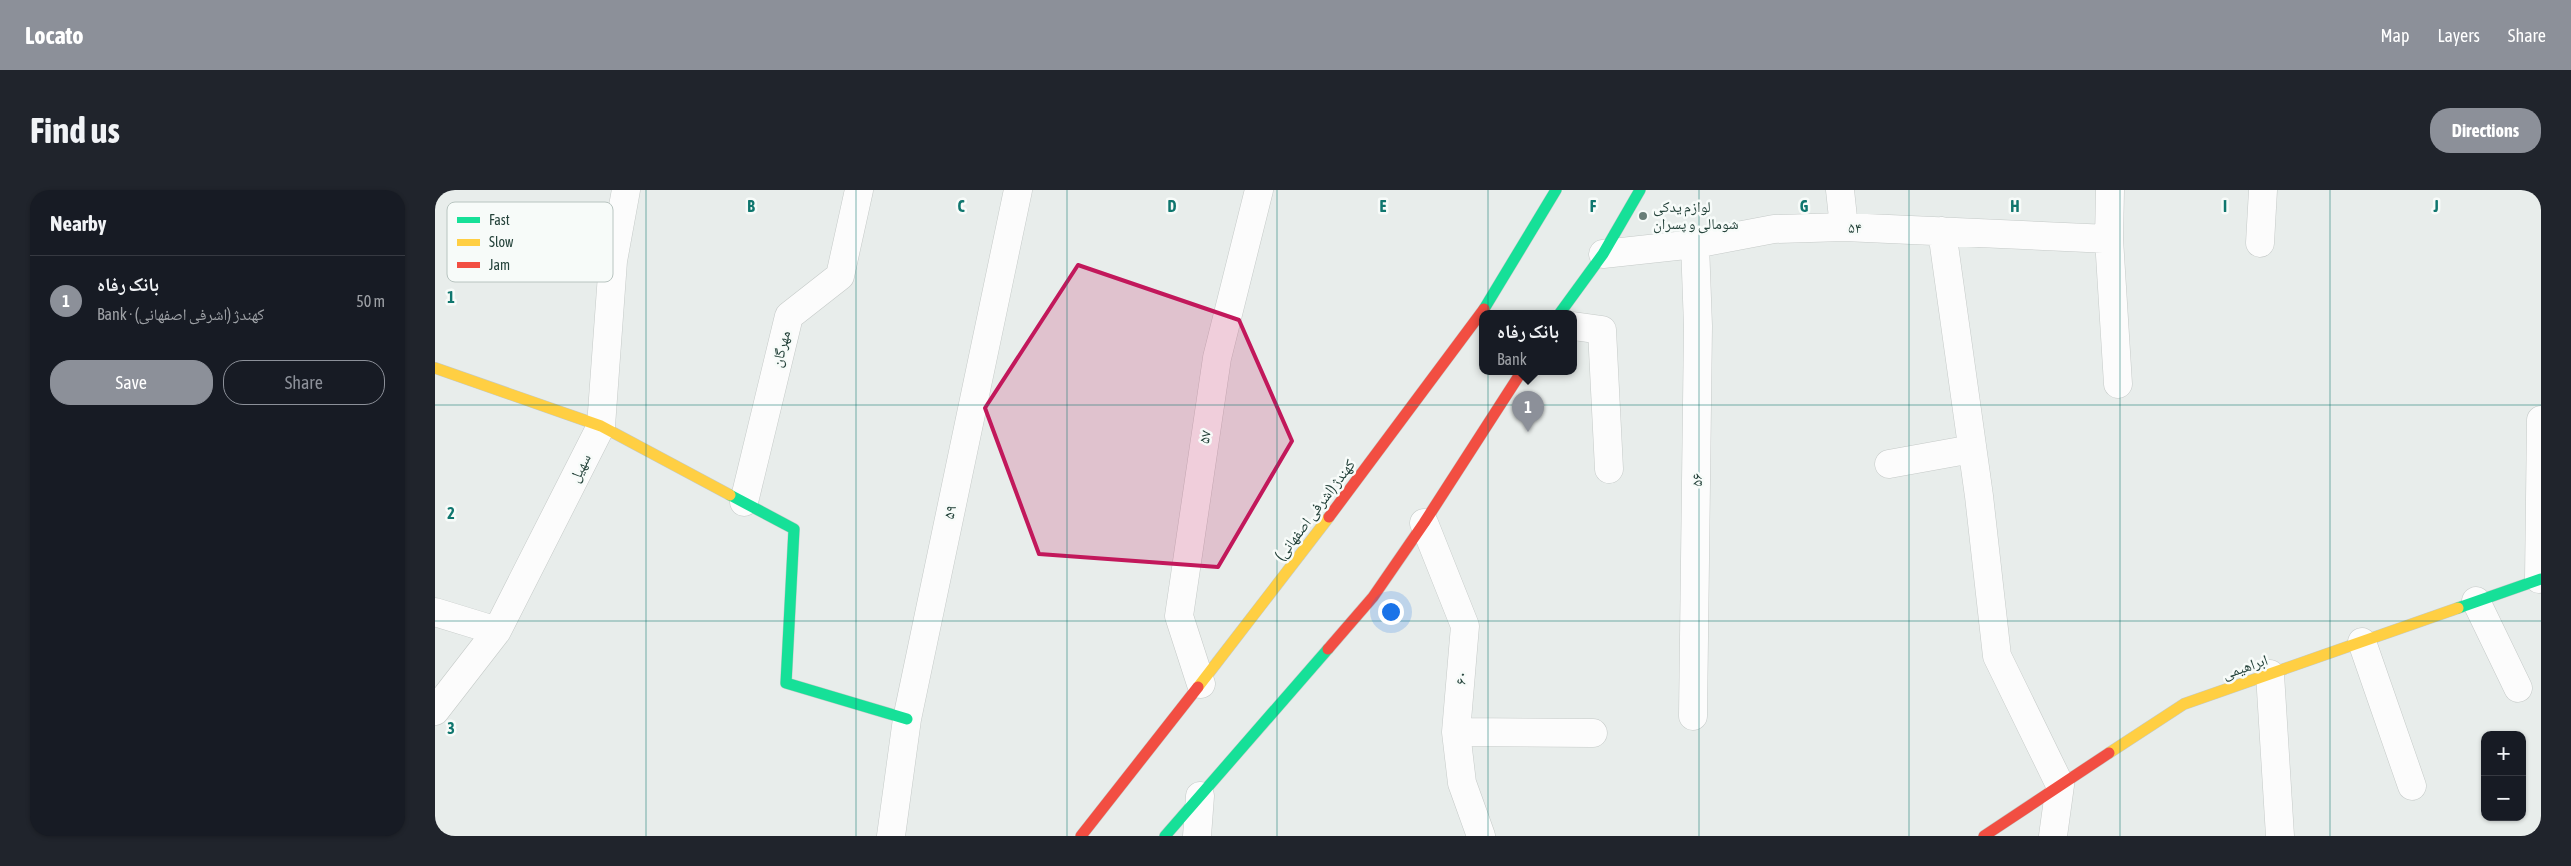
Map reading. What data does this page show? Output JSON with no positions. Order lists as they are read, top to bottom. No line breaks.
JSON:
{"streets":{"main road":["کهندژ (اشرفی اصفهانی)","ابراهیمی"],"street":["۵۴","مهرگان","۵۷","سهیل","۵۶","۵۹","۶۰"]},"crossings":[["۵۴","۵۶"],["۵۷","کهندژ (اشرفی اصفهانی)"]],"places":["لوازم یدکی شومالی و پسران"],"legend":["Fast","Slow","Jam"],"page":{"header":"Locato","nav":["Map","Layers","Share"],"buttons":["Directions",["Save","Share"]],"title":"Find us","heading":"Nearby","list":[{"mark":"1","name":"بانک رفاه","note":"Bank · کهندژ (اشرفی اصفهانی)","value":"50 m"}],"popup":["بانک رفاه","Bank"],"pins":"1","map_buttons":["+","−"]},"grid":{"columns":["B","C","D","E","F","G","H","I","J"],"rows":["1","2","3"]}}
